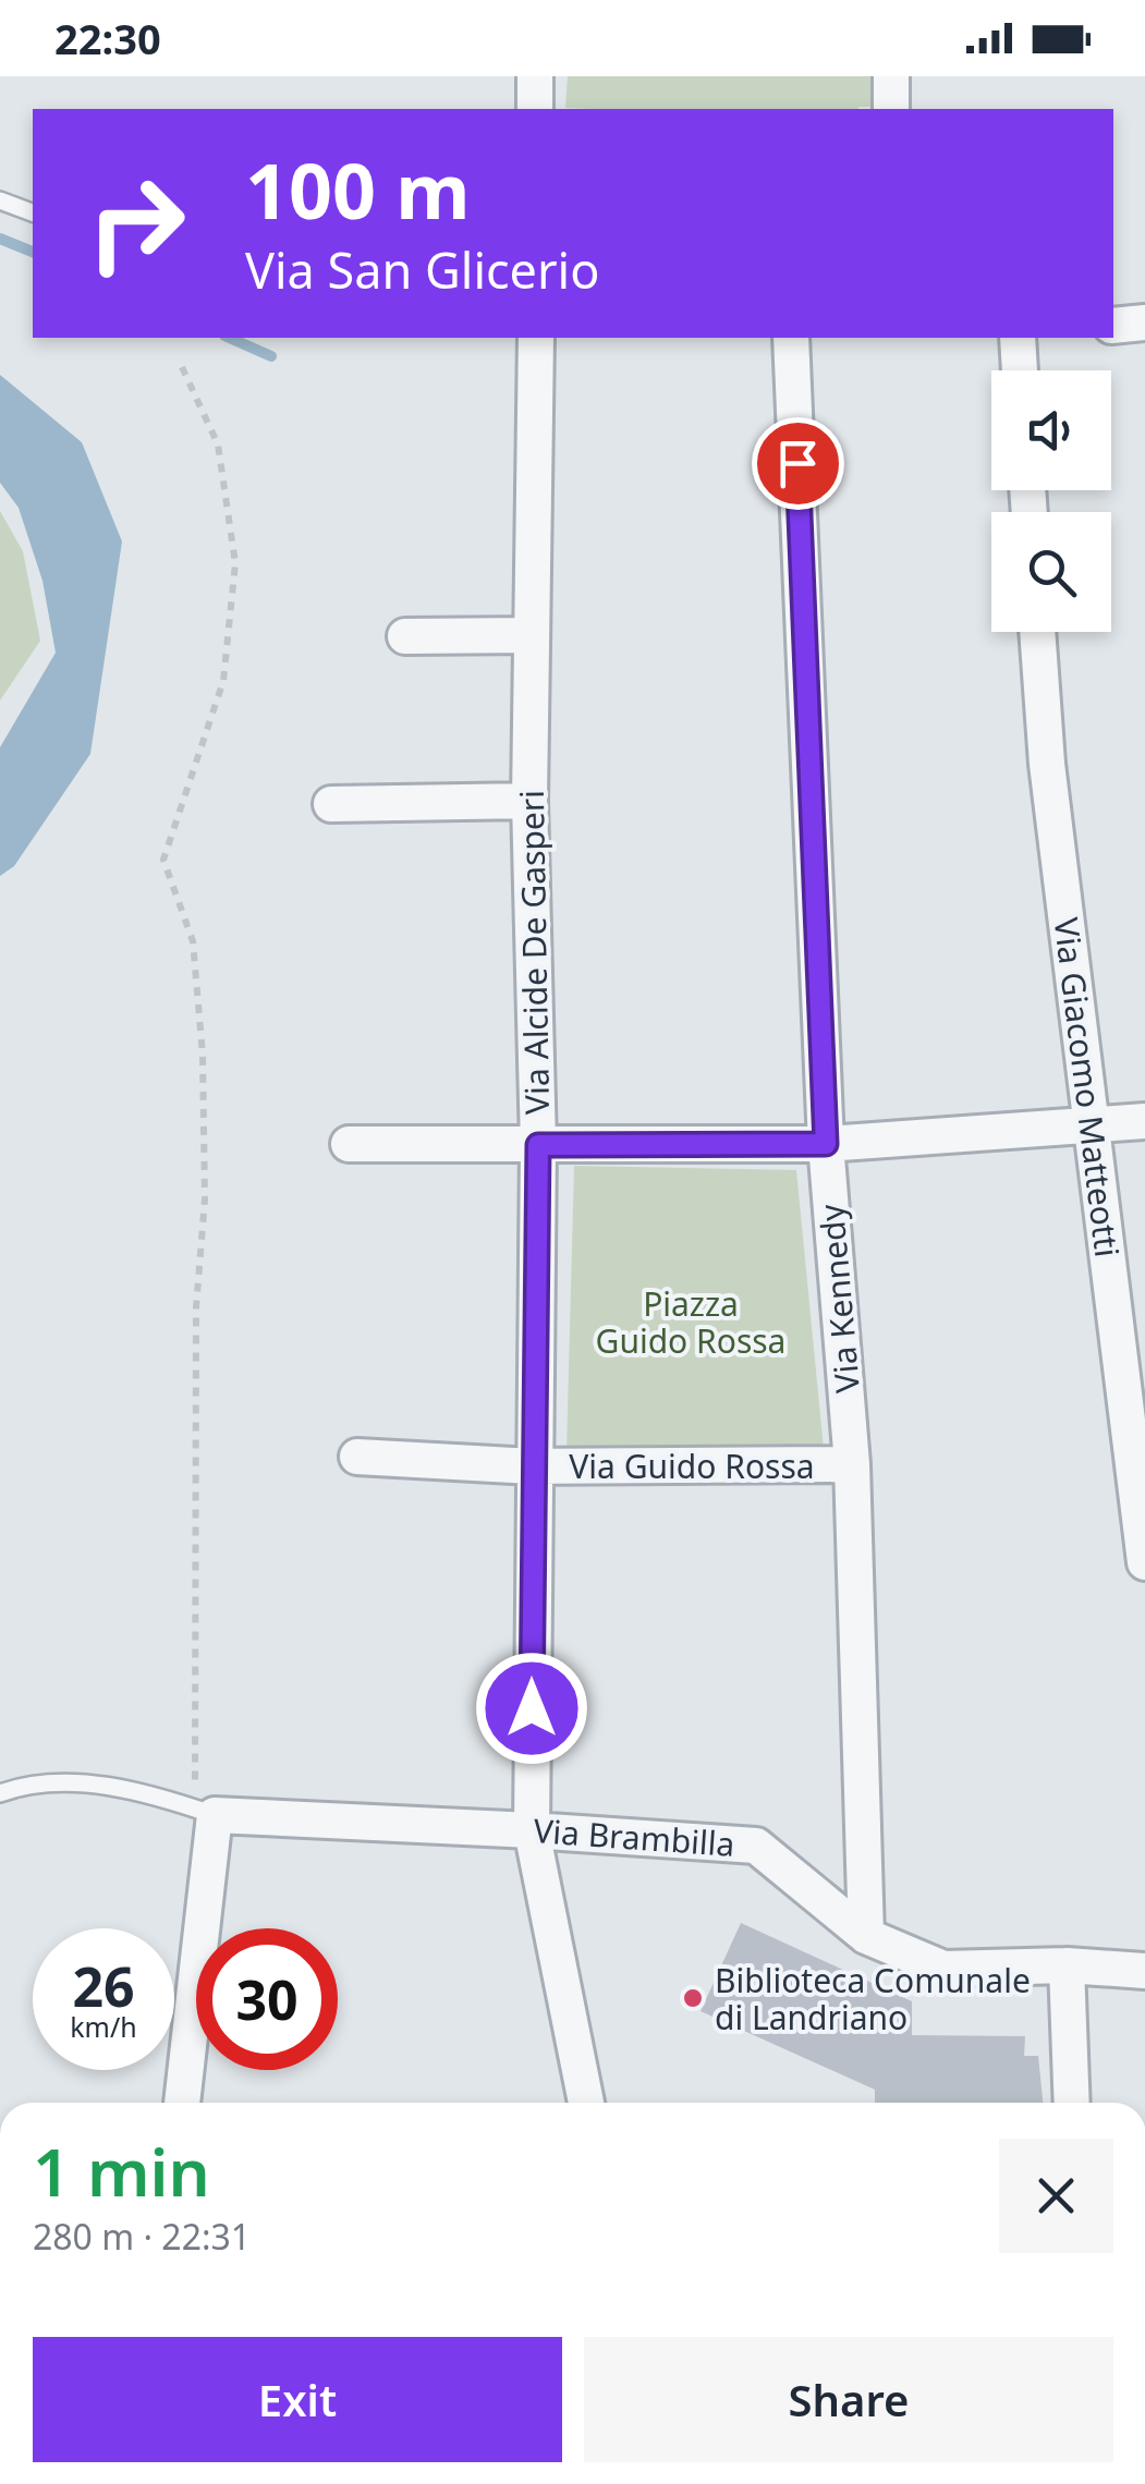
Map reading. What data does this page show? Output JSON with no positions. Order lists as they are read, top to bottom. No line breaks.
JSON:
{"streets":{"street":["Via Alcide De Gasperi","Via Giacomo Matteotti","Via Kennedy","Via Guido Rossa","Via Brambilla"]},"crossings":[["Via Alcide De Gasperi","Via Guido Rossa"],["Via Alcide De Gasperi","Via Brambilla"],["Via Kennedy","Via Guido Rossa"],["Via Kennedy","Via Brambilla"]],"parks":["Piazza Guido Rossa"],"places":["Biblioteca Comunale di Landriano"],"page":{"status":"22:30","turn":["100 m","Via San Glicerio"],"speed":"26 km/h","limit":"30","heading":["1 min","280 m · 22:31"],"buttons":["Exit","Share"]}}
